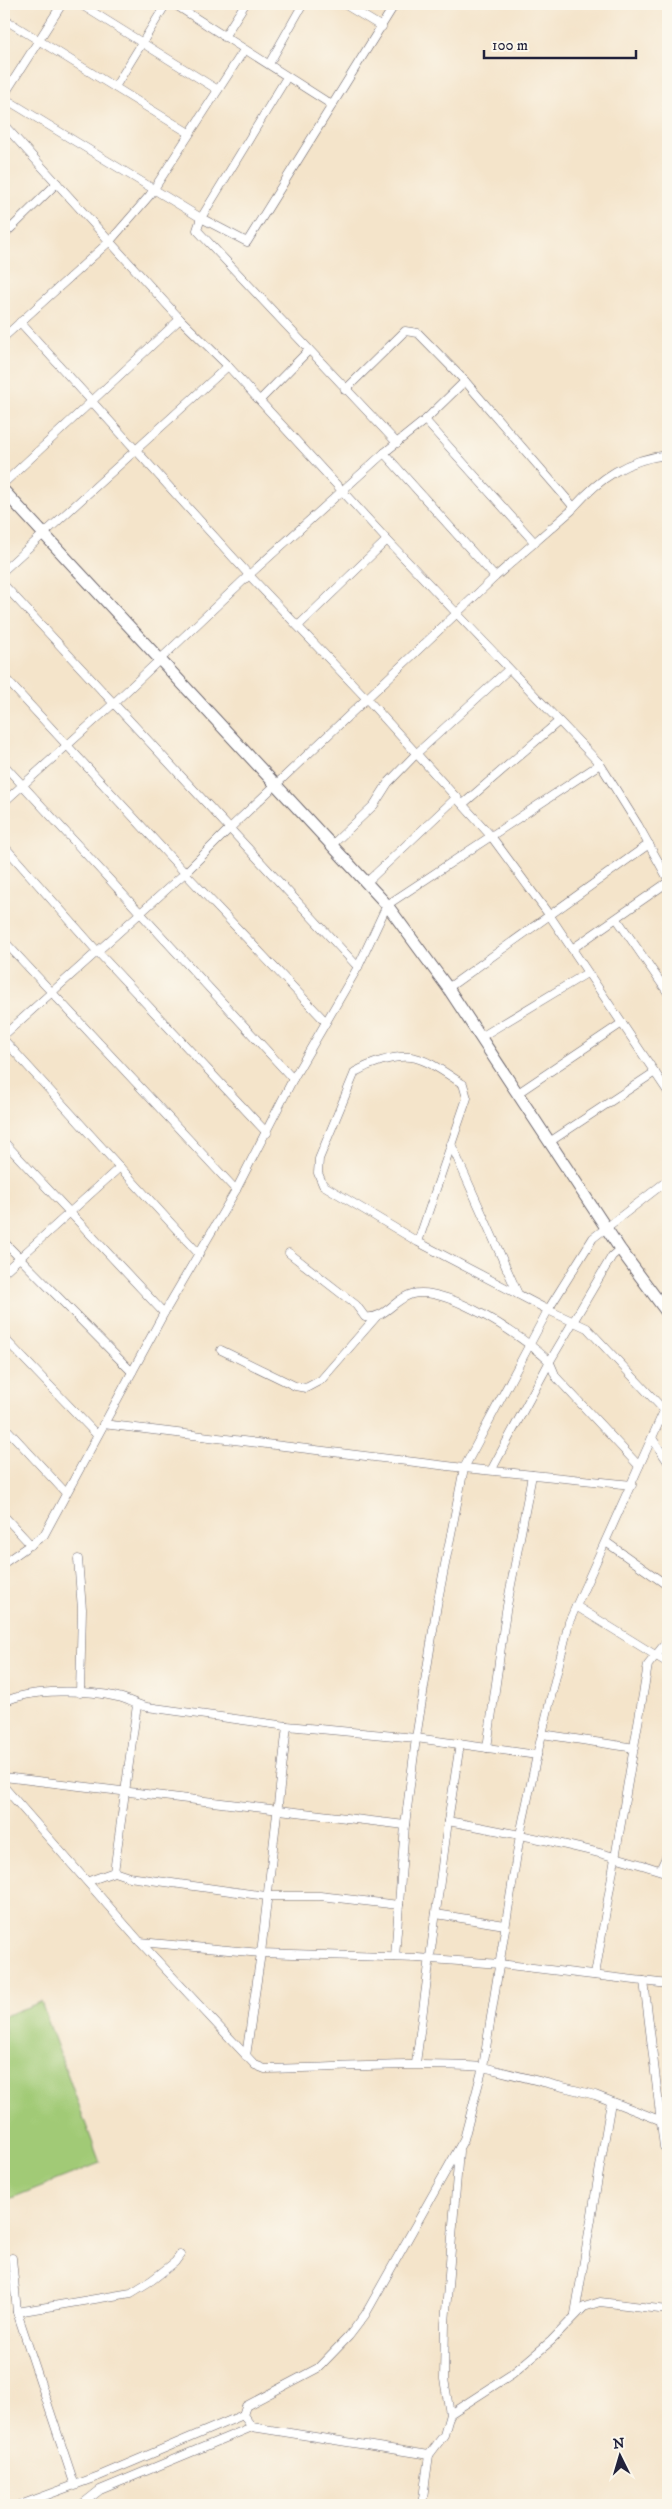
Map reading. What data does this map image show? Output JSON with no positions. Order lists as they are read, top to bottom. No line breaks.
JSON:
{"scale_bar":"100 m","north":"top"}
